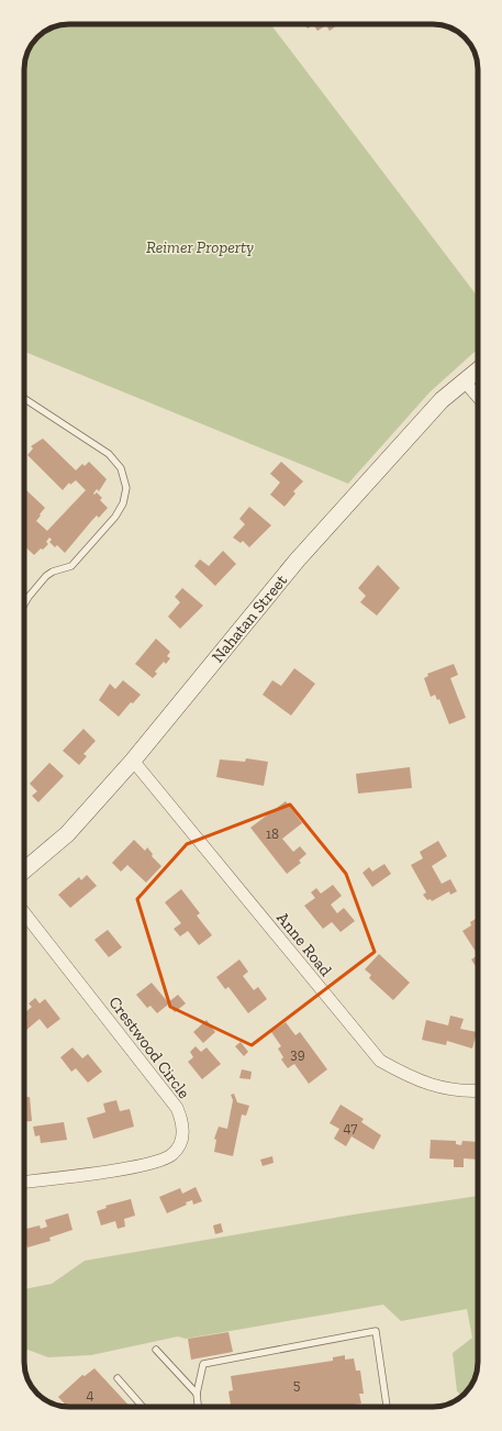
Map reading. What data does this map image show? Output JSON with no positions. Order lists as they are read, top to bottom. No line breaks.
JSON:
{"streets":{"main road":["Nahatan Street"],"street":["Anne Road","Crestwood Circle"]},"crossings":[["Nahatan Street","Anne Road"]],"parks":["Reimer Property"],"house_numbers":["18","39","47","5","4"]}
